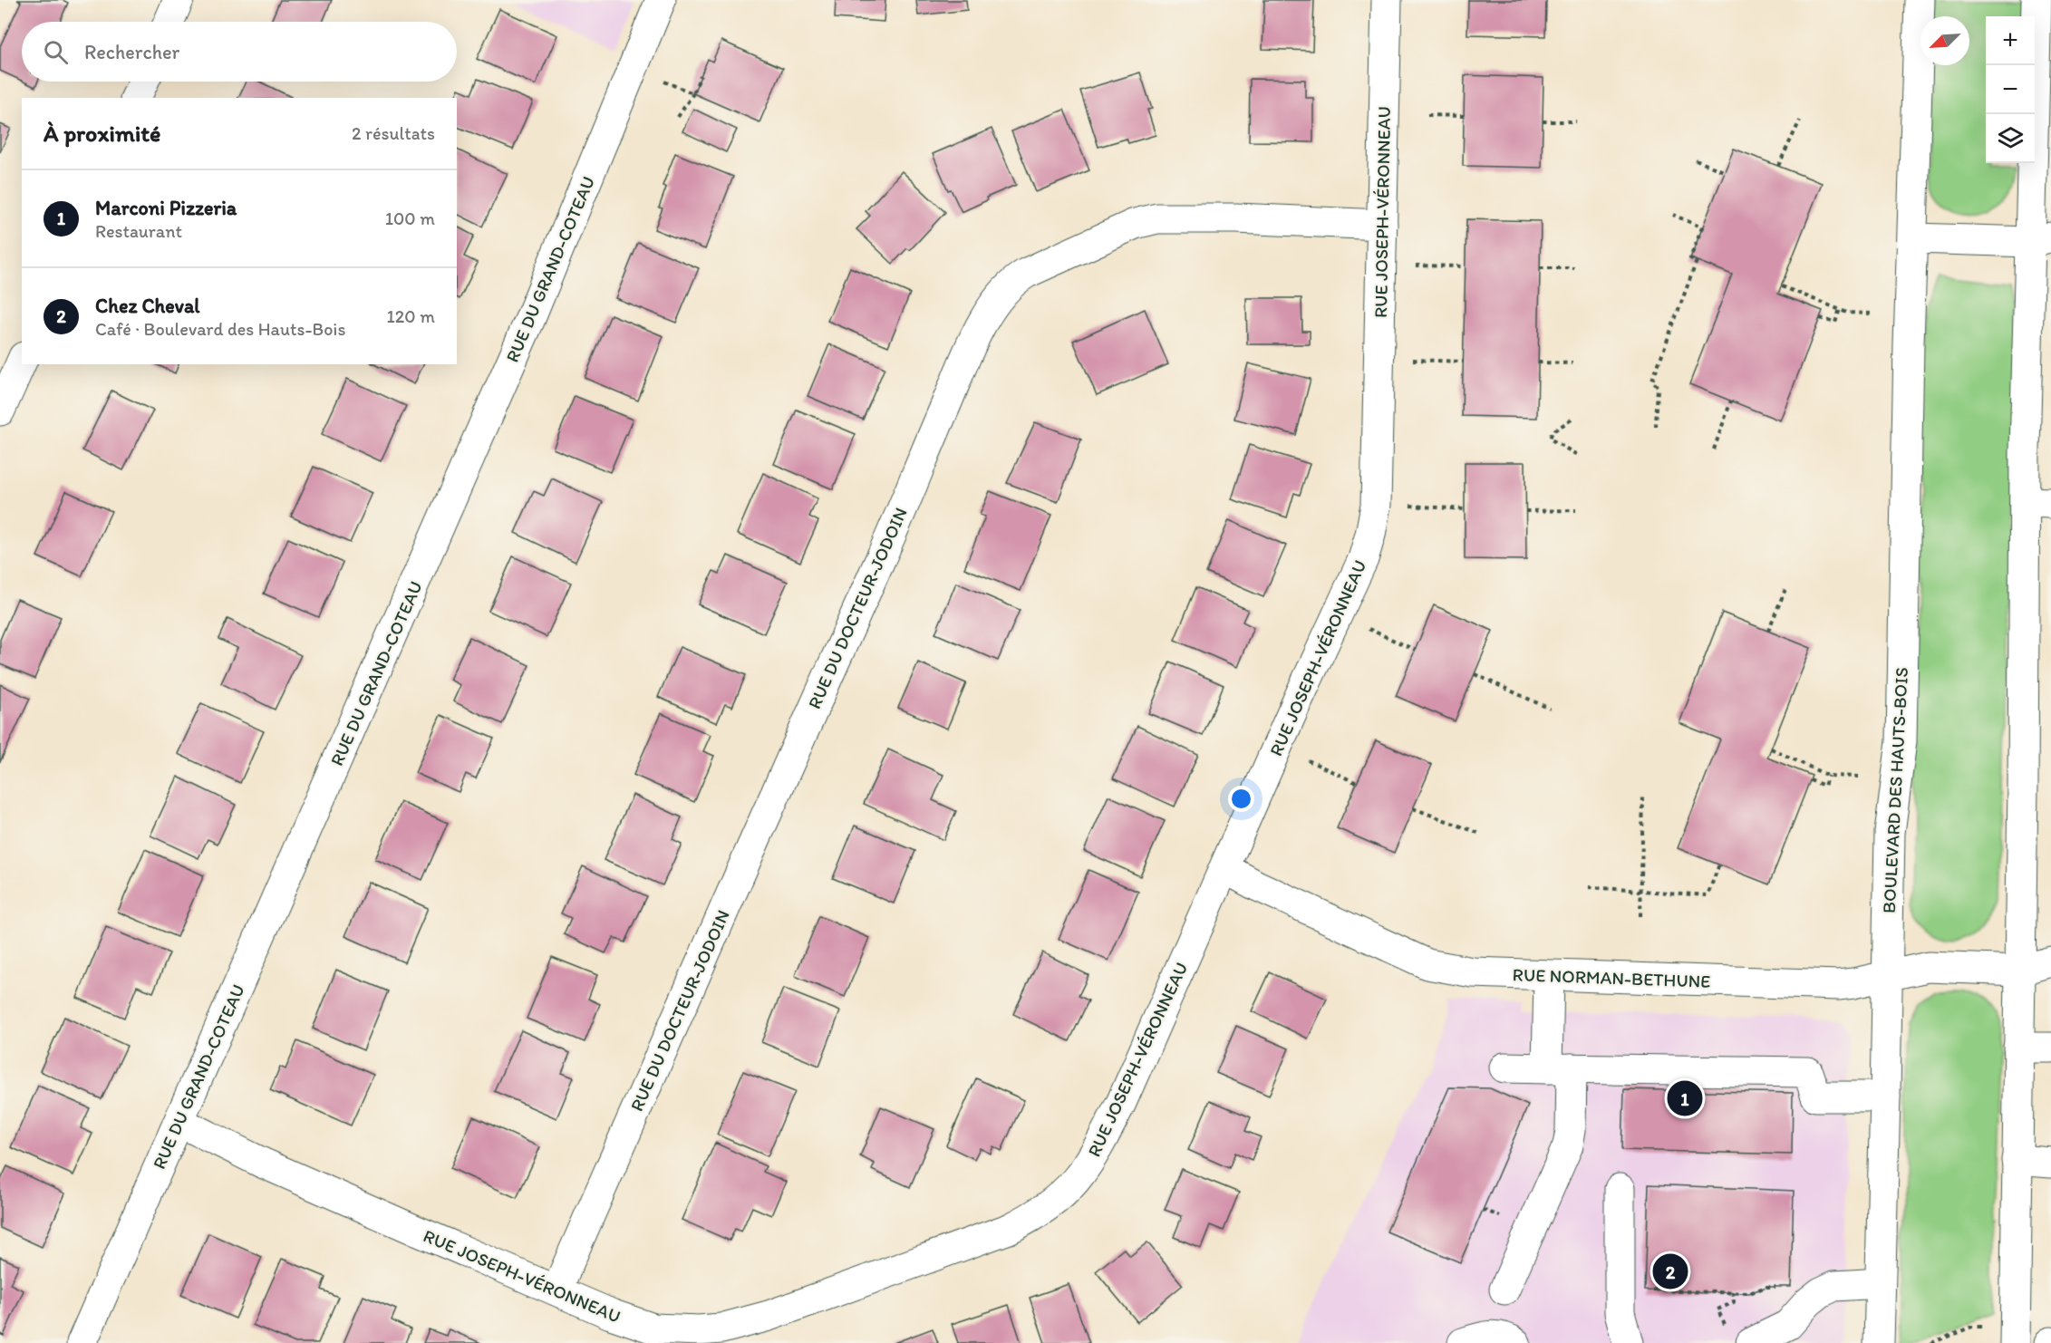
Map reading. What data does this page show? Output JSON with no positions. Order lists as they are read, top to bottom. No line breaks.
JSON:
{"streets":{"street":["RUE JOSEPH-VÉRONNEAU","RUE DU GRAND-COTEAU","RUE DU DOCTEUR-JODOIN","BOULEVARD DES HAUTS-BOIS","RUE NORMAN-BETHUNE"]},"crossings":[["RUE JOSEPH-VÉRONNEAU","RUE DU GRAND-COTEAU"],["RUE JOSEPH-VÉRONNEAU","RUE DU DOCTEUR-JODOIN"],["RUE JOSEPH-VÉRONNEAU","RUE NORMAN-BETHUNE"],["BOULEVARD DES HAUTS-BOIS","RUE NORMAN-BETHUNE"]],"north":"bottom left","page":{"map_buttons":["+","−"],"search":"Rechercher","heading":["À proximité","2 résultats"],"list":[{"mark":"1","name":"Marconi Pizzeria","note":"Restaurant","value":"100 m"},{"mark":"2","name":"Chez Cheval","note":"Café · Boulevard des Hauts-Bois","value":"120 m"}],"pins":["1","2"]}}
